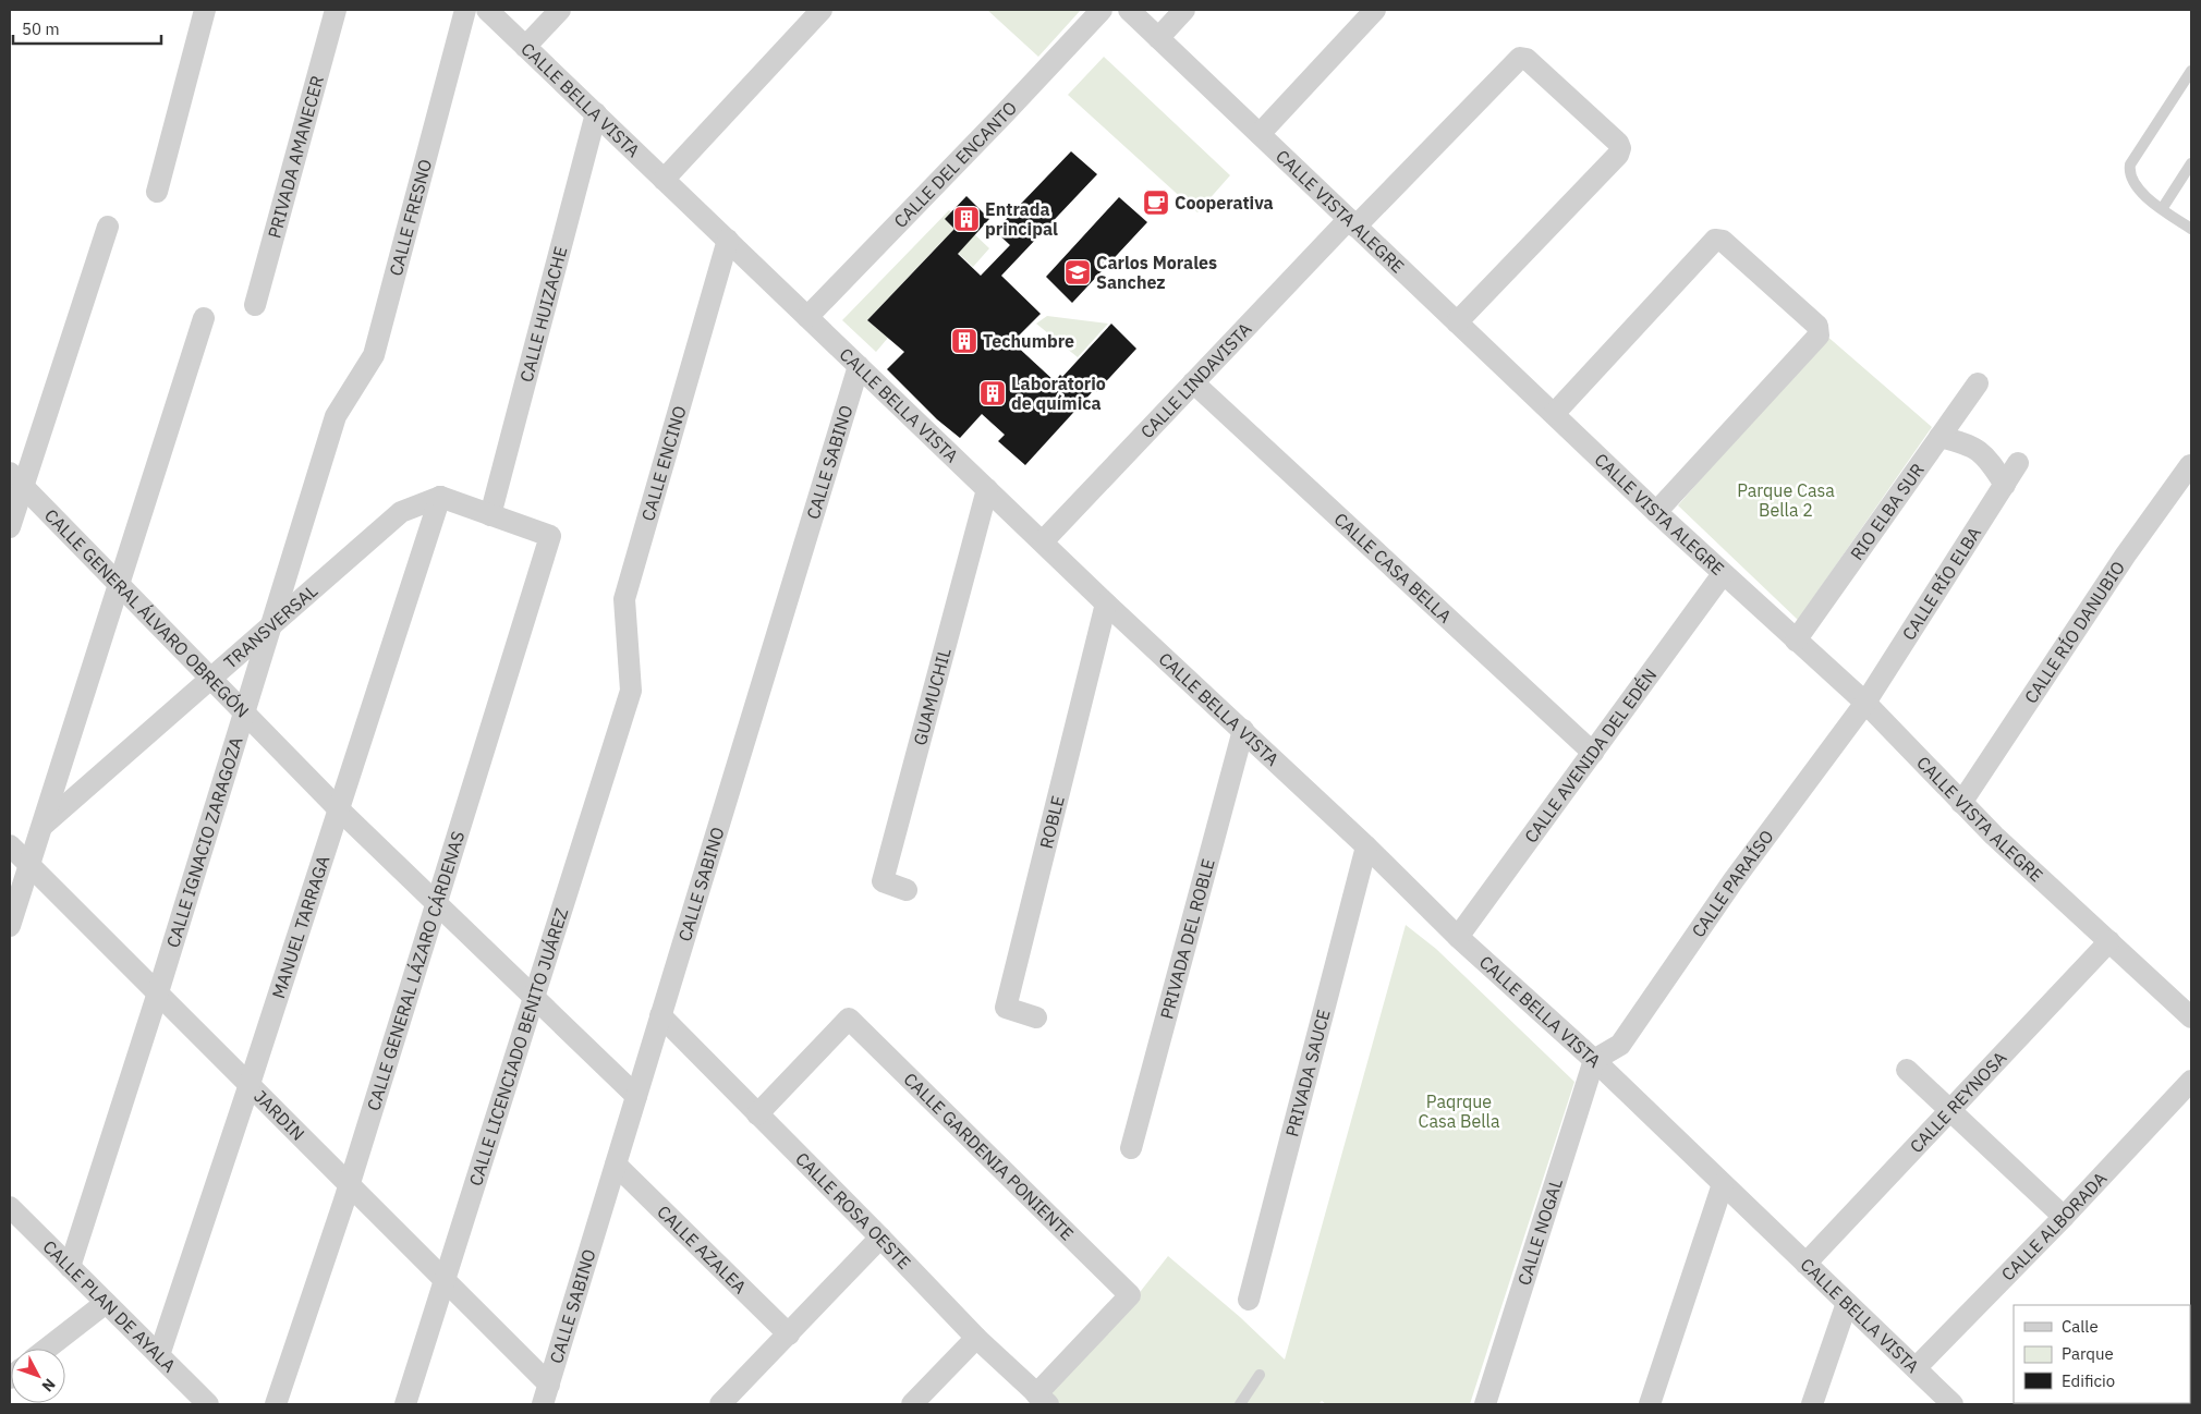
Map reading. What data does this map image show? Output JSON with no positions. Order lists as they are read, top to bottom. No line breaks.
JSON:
{"streets":{"street":["CALLE BELLA VISTA","PRIVADA AMANECER","CALLE DEL ENCANTO","CALLE VISTA ALEGRE","CALLE FRESNO","CALLE HUIZACHE","CALLE LINDAVISTA","CALLE SABINO","CALLE ENCINO","RIO ELBA SUR","CALLE CASA BELLA","CALLE RÍO ELBA","CALLE GENERAL ÁLVARO OBREGÓN","TRANSVERSAL","CALLE RÍO DANUBIO","GUAMUCHIL","CALLE AVENIDA DEL EDÉN","ROBLE","CALLE IGNACIO ZARAGOZA","CALLE PARAÍSO","MANUEL TARRAGA","PRIVADA DEL ROBLE","CALLE GENERAL LÁZARO CÁRDENAS","CALLE LICENCIADO BENITO JUÁREZ","PRIVADA SAUCE","CALLE REYNOSA","JARDIN","CALLE GARDENIA PONIENTE","CALLE ROSA OESTE","CALLE ALBORADA","CALLE NOGAL","CALLE AZALEA","CALLE PLAN DE AYALA"]},"crossings":[["CALLE BELLA VISTA","CALLE DEL ENCANTO"],["CALLE BELLA VISTA","CALLE HUIZACHE"],["CALLE BELLA VISTA","CALLE LINDAVISTA"],["CALLE BELLA VISTA","CALLE SABINO"],["CALLE BELLA VISTA","CALLE ENCINO"],["CALLE BELLA VISTA","GUAMUCHIL"],["CALLE BELLA VISTA","CALLE AVENIDA DEL EDÉN"],["CALLE BELLA VISTA","ROBLE"],["CALLE BELLA VISTA","CALLE PARAÍSO"],["CALLE BELLA VISTA","PRIVADA DEL ROBLE"],["CALLE BELLA VISTA","PRIVADA SAUCE"],["CALLE BELLA VISTA","CALLE REYNOSA"],["CALLE BELLA VISTA","CALLE ALBORADA"],["CALLE BELLA VISTA","CALLE NOGAL"],["CALLE VISTA ALEGRE","CALLE LINDAVISTA"],["CALLE VISTA ALEGRE","RIO ELBA SUR"],["CALLE VISTA ALEGRE","CALLE RÍO ELBA"],["CALLE VISTA ALEGRE","CALLE RÍO DANUBIO"],["CALLE VISTA ALEGRE","CALLE AVENIDA DEL EDÉN"],["CALLE VISTA ALEGRE","CALLE PARAÍSO"],["CALLE VISTA ALEGRE","CALLE REYNOSA"],["CALLE FRESNO","CALLE IGNACIO ZARAGOZA"],["CALLE HUIZACHE","CALLE GENERAL LÁZARO CÁRDENAS"],["CALLE LINDAVISTA","CALLE CASA BELLA"],["CALLE SABINO","CALLE GENERAL ÁLVARO OBREGÓN"],["CALLE SABINO","JARDIN"],["CALLE SABINO","CALLE ROSA OESTE"],["CALLE SABINO","CALLE AZALEA"],["CALLE ENCINO","CALLE LICENCIADO BENITO JUÁREZ"],["CALLE CASA BELLA","CALLE AVENIDA DEL EDÉN"],["CALLE RÍO ELBA","CALLE PARAÍSO"],["CALLE GENERAL ÁLVARO OBREGÓN","TRANSVERSAL"],["CALLE GENERAL ÁLVARO OBREGÓN","CALLE IGNACIO ZARAGOZA"],["CALLE GENERAL ÁLVARO OBREGÓN","MANUEL TARRAGA"],["CALLE GENERAL ÁLVARO OBREGÓN","CALLE GENERAL LÁZARO CÁRDENAS"],["CALLE GENERAL ÁLVARO OBREGÓN","CALLE LICENCIADO BENITO JUÁREZ"],["TRANSVERSAL","CALLE IGNACIO ZARAGOZA"],["TRANSVERSAL","MANUEL TARRAGA"],["CALLE IGNACIO ZARAGOZA","JARDIN"],["CALLE IGNACIO ZARAGOZA","CALLE PLAN DE AYALA"],["CALLE PARAÍSO","CALLE NOGAL"],["MANUEL TARRAGA","JARDIN"],["MANUEL TARRAGA","CALLE PLAN DE AYALA"],["CALLE GENERAL LÁZARO CÁRDENAS","JARDIN"],["CALLE LICENCIADO BENITO JUÁREZ","JARDIN"],["CALLE GARDENIA PONIENTE","CALLE ROSA OESTE"]],"parks":["Parque Casa Bella 2","Paqrque Casa Bella"],"places":{"cafe":["Cooperativa"],"building":["Entrada principal","Techumbre","Laboratorio de química"],"school or university":["Carlos Morales Sanchez"]},"legend":["Calle","Parque","Edificio"],"scale_bar":"50 m","north":"bottom right"}
